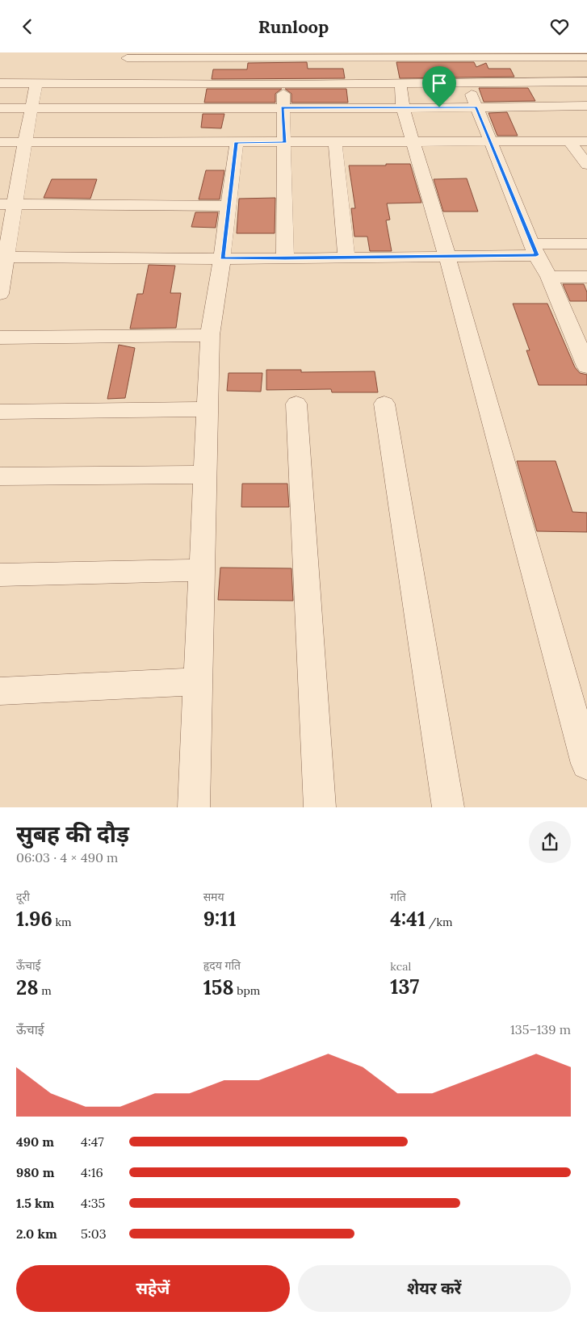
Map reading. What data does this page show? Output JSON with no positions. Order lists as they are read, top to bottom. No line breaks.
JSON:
{"page":{"header":"Runloop","heading":["सुबह की दौड़","06:03 · 4 × 490 m"],"stats":[["दूरी","1.96 km"],["समय","9:11"],["गति","4:41 /km"],["ऊँचाई","28 m"],["हृदय गति","158 bpm"],["kcal","137"]],"chart":["ऊँचाई","135–139 m"],"list":[{"name":"490 m","note":"4:47"},{"name":"980 m","note":"4:16"},{"name":"1.5 km","note":"4:35"},{"name":"2.0 km","note":"5:03"}],"buttons":["सहेजें","शेयर करें"]}}
